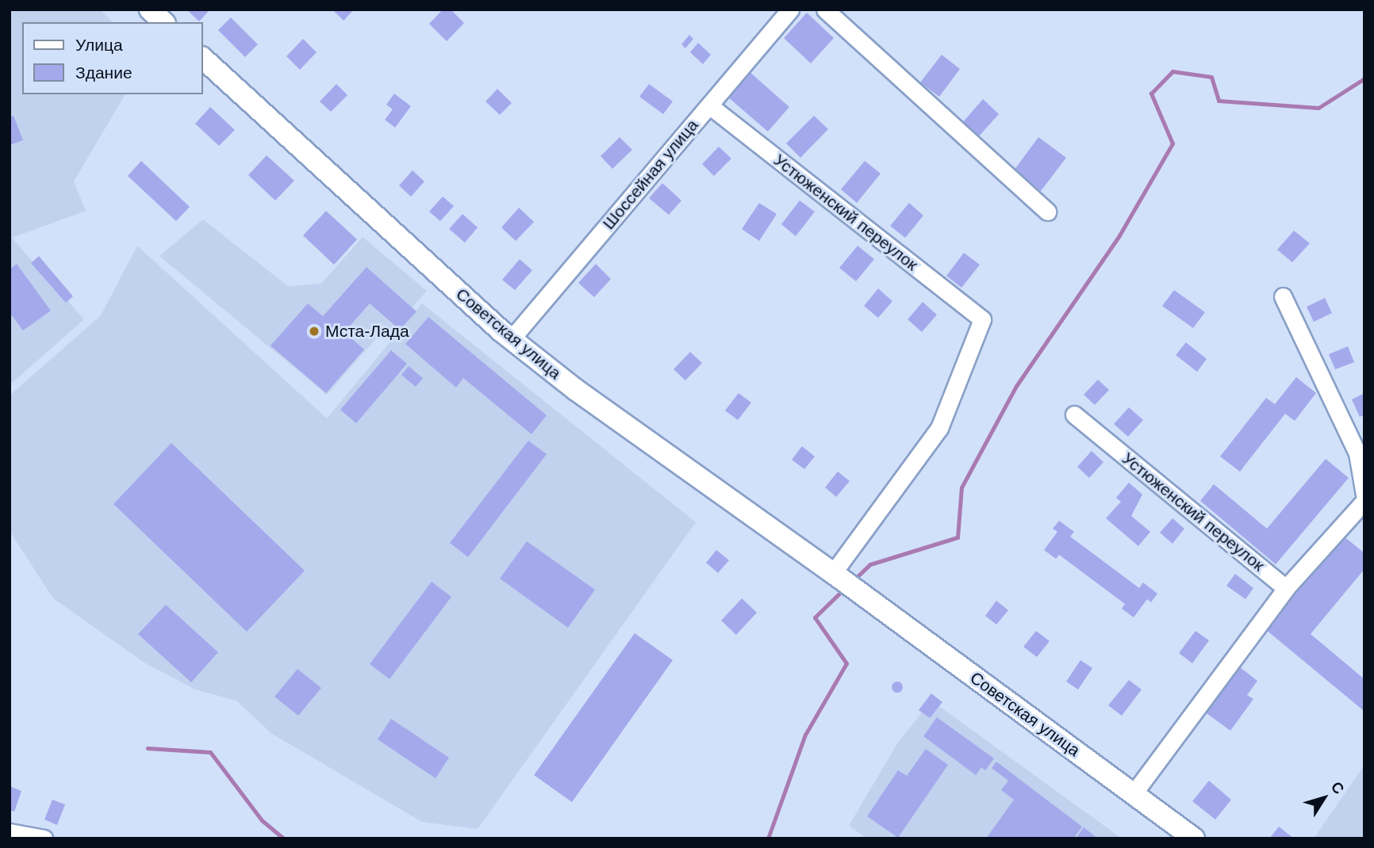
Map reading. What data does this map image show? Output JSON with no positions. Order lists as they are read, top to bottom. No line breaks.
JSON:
{"streets":{"main road":["Советская улица"],"street":["Шоссейная улица","Устюженский переулок"]},"crossings":[["Шоссейная улица","Устюженский переулок"],["Шоссейная улица","Советская улица"],["Устюженский переулок","Советская улица"]],"places":["Мста-Лада"],"legend":["Улица","Здание"],"north":"top right"}
